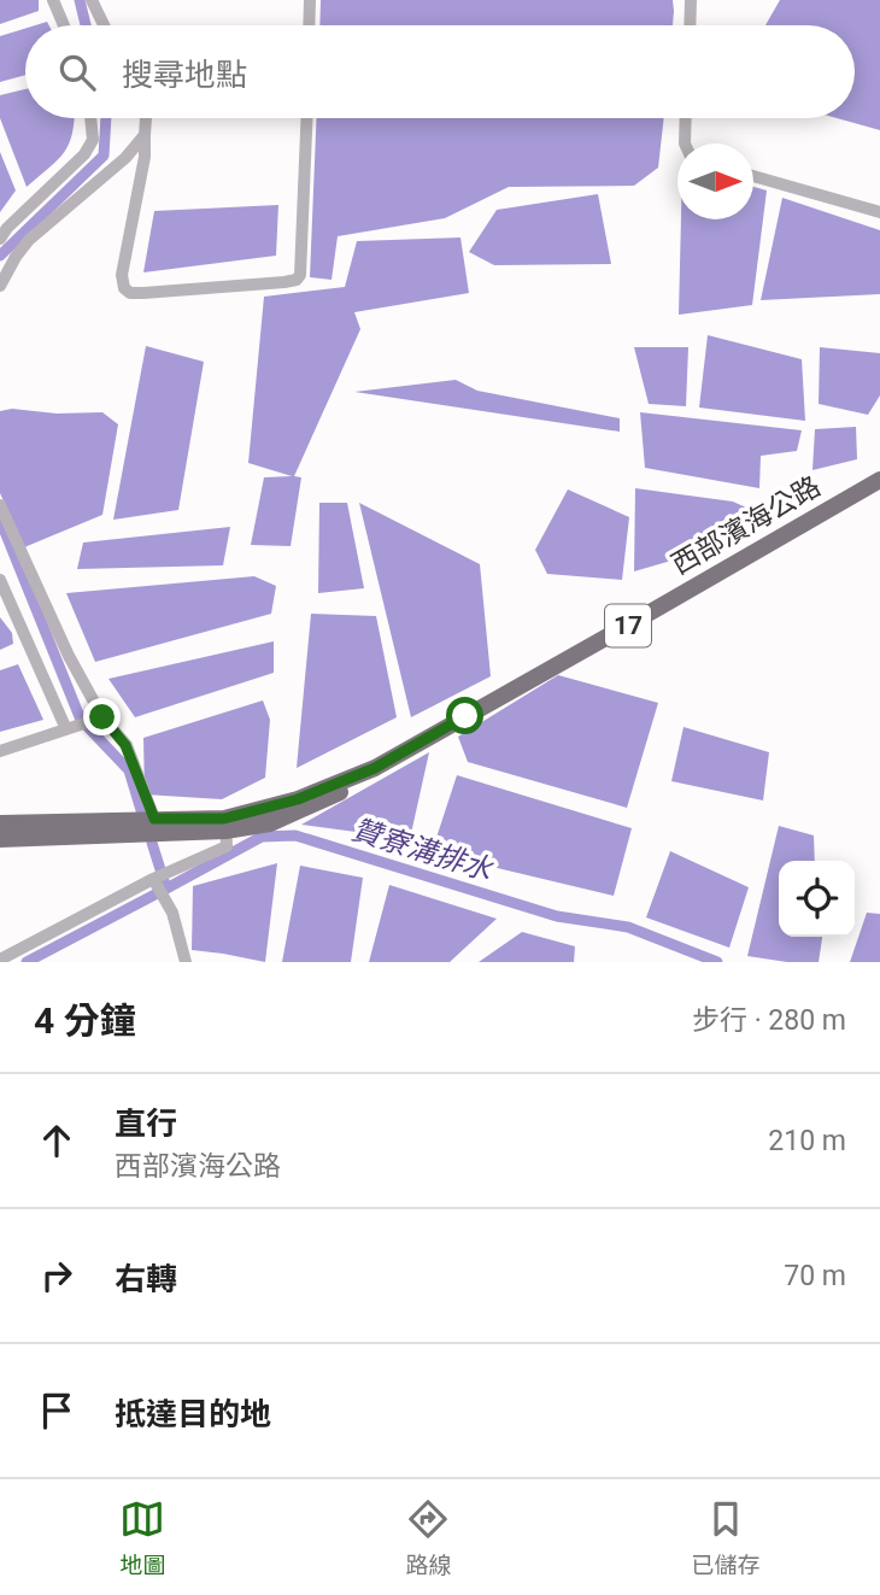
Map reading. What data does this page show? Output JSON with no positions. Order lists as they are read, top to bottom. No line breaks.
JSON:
{"streets":{"main road":["西部濱海公路","17"]},"water":["贊寮溝排水"],"north":"right","page":{"search":"搜尋地點","heading":["4 分鐘","步行 · 280 m"],"list":[["直行","西部濱海公路","210 m"],["右轉","70 m"],"抵達目的地"],"nav":["地圖","路線","已儲存"]}}
